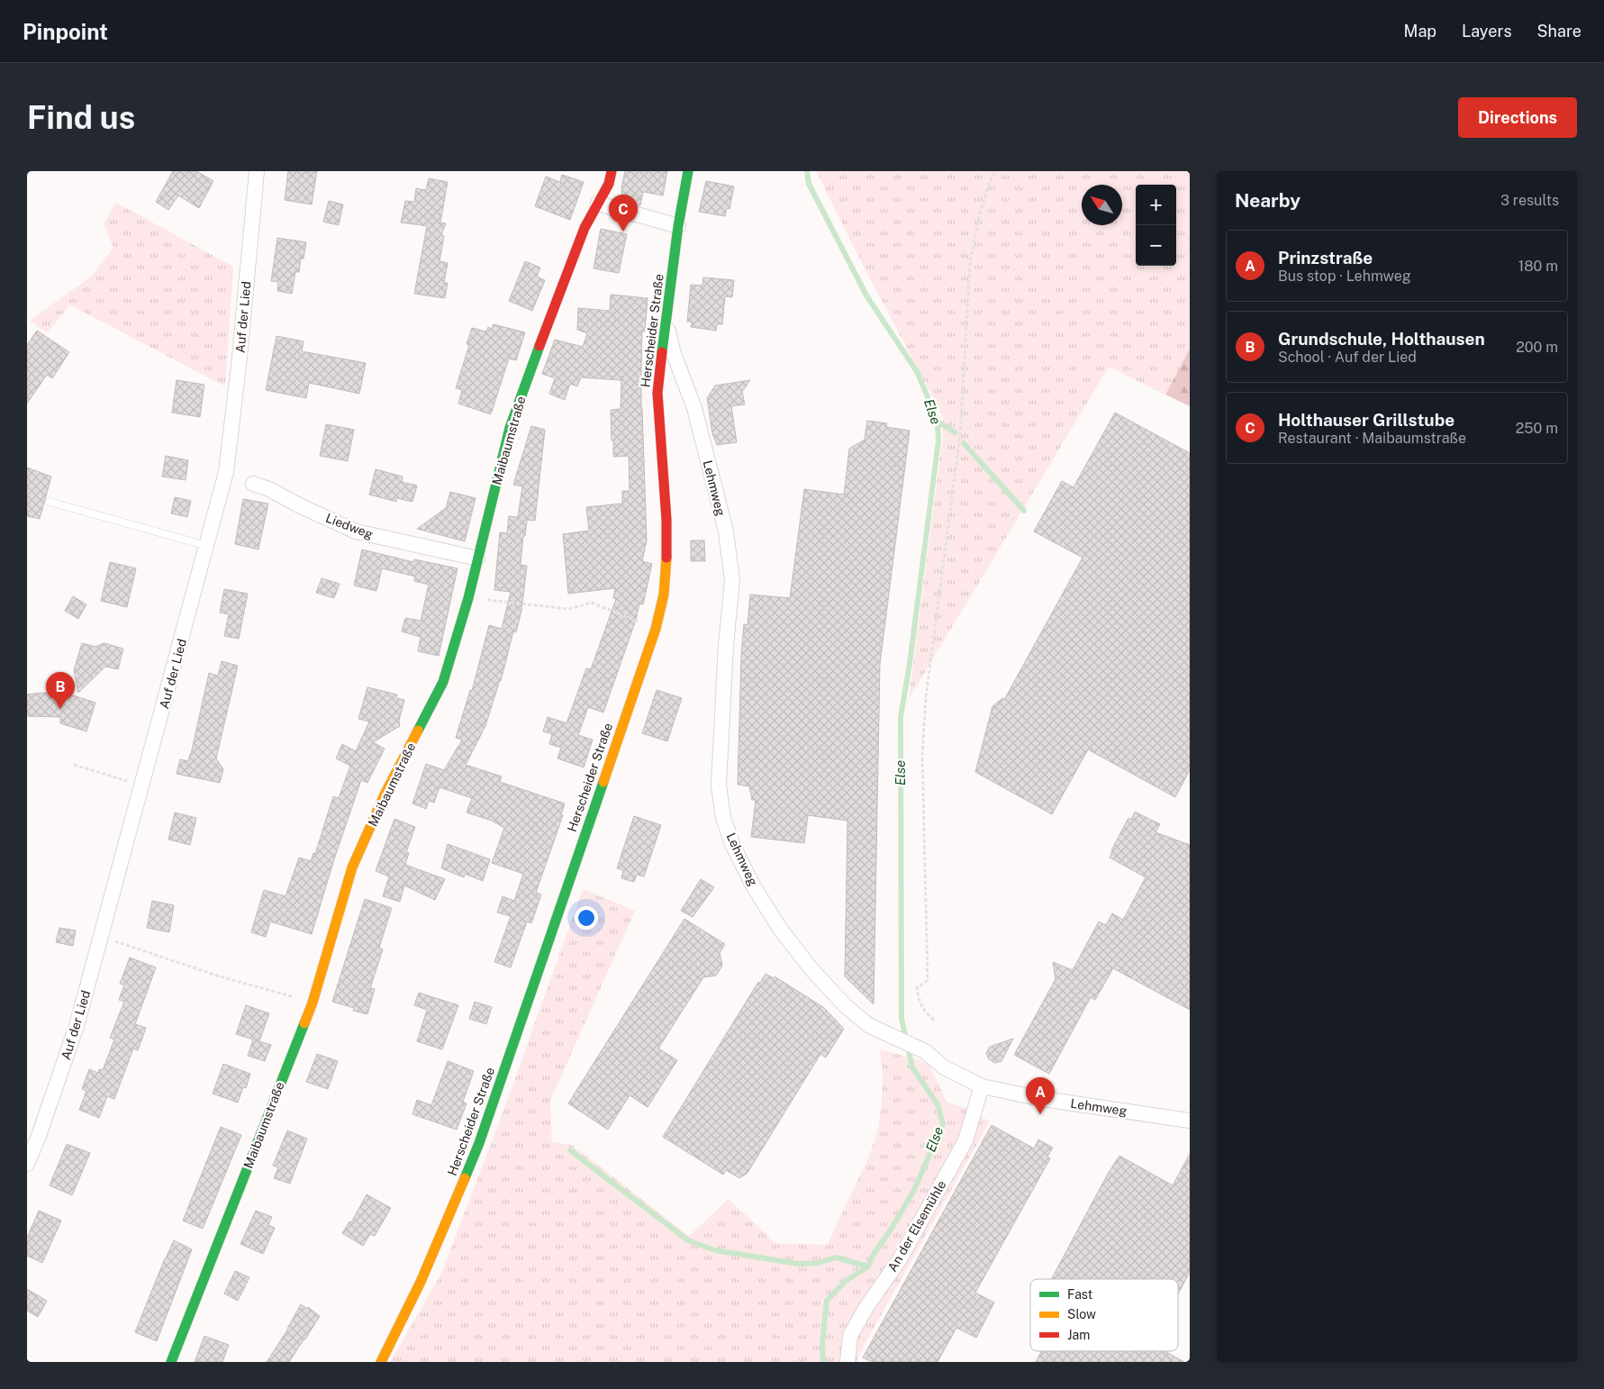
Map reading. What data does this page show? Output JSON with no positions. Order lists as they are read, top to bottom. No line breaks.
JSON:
{"streets":{"street":["Auf der Lied","Herscheider Straße","Maibaumstraße","Lehmweg","Liedweg","An der Elsemühle"]},"crossings":[["Herscheider Straße","Lehmweg"],["Maibaumstraße","Liedweg"],["Lehmweg","An der Elsemühle"]],"water":["Else"],"legend":["Fast","Slow","Jam"],"north":"top left","page":{"header":"Pinpoint","nav":["Map","Layers","Share"],"buttons":"Directions","title":"Find us","heading":["Nearby","3 results"],"map_buttons":["+","−"],"pins":["C","B","A"],"list":[{"mark":"A","name":"Prinzstraße","note":"Bus stop · Lehmweg","value":"180 m"},{"mark":"B","name":"Grundschule, Holthausen","note":"School · Auf der Lied","value":"200 m"},{"mark":"C","name":"Holthauser Grillstube","note":"Restaurant · Maibaumstraße","value":"250 m"}]}}
